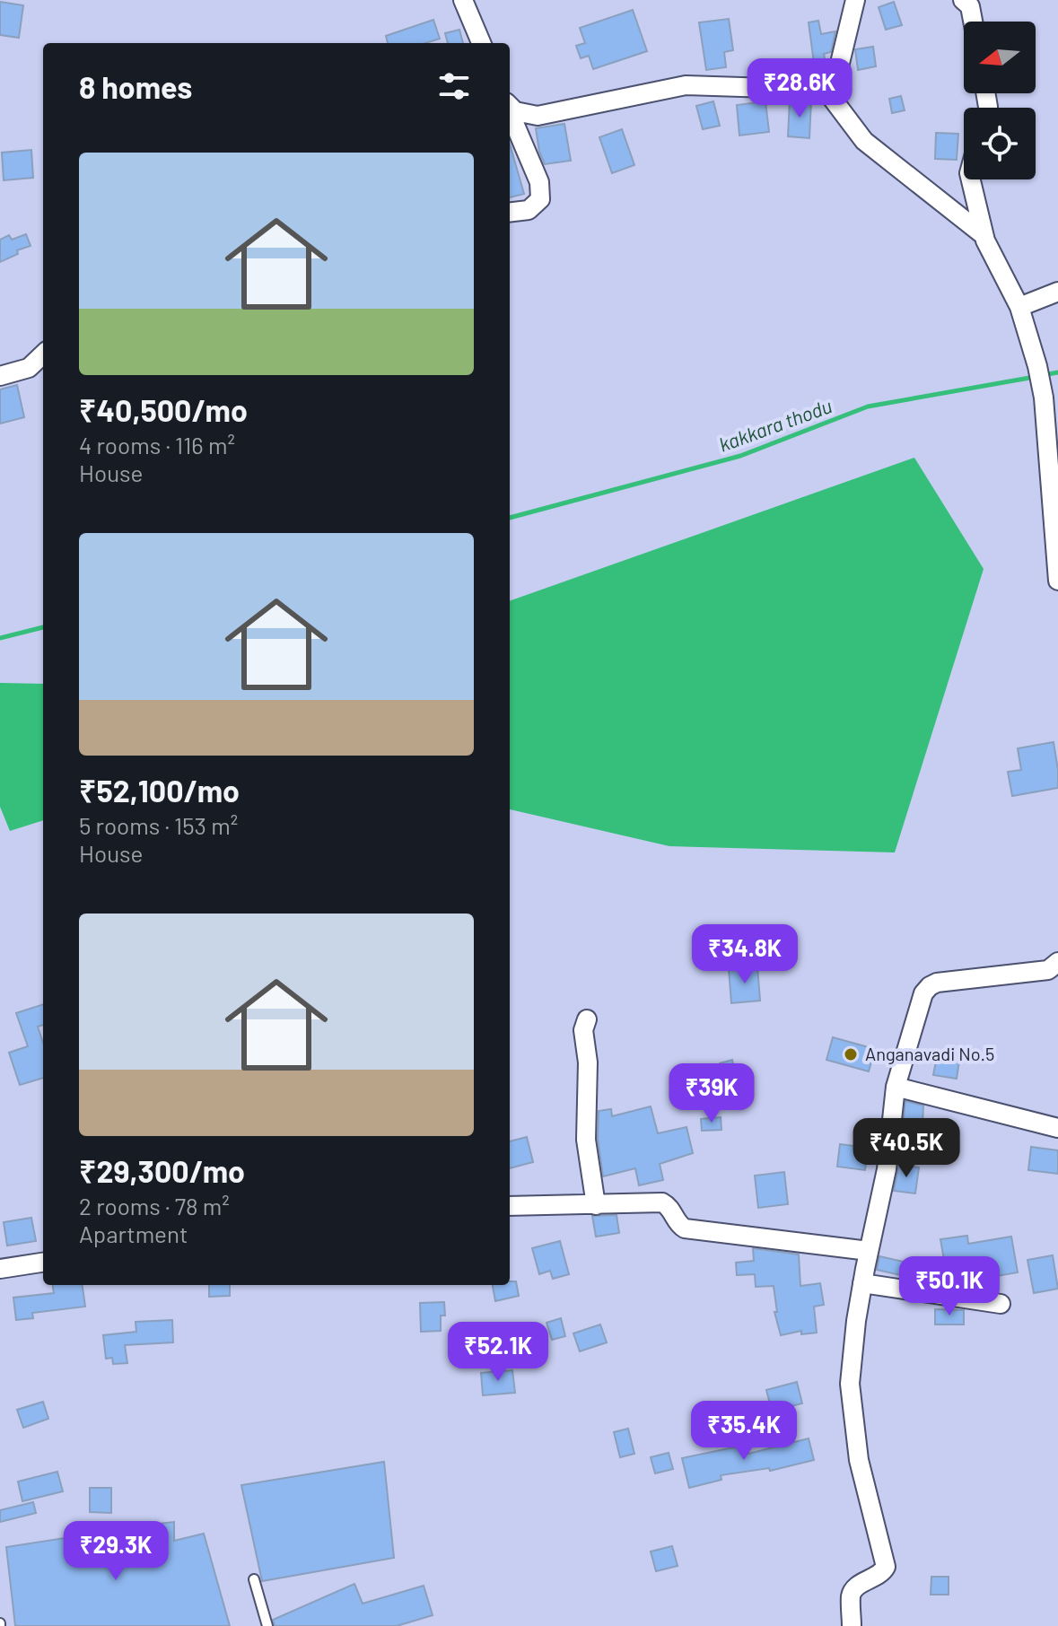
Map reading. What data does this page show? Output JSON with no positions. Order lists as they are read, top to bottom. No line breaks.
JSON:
{"water":["kakkara thodu"],"places":["Anganavadi No.5"],"north":"left","page":{"heading":"8 homes","price":["₹28.6K","₹34.8K","₹39K","₹40.5K","₹50.1K","₹52.1K","₹35.4K","₹29.3K"],"list":[{"name":"₹40,500/mo","note":"4 rooms · 116 m² · House"},{"name":"₹52,100/mo","note":"5 rooms · 153 m² · House"},{"name":"₹29,300/mo","note":"2 rooms · 78 m² · Apartment"}]}}
